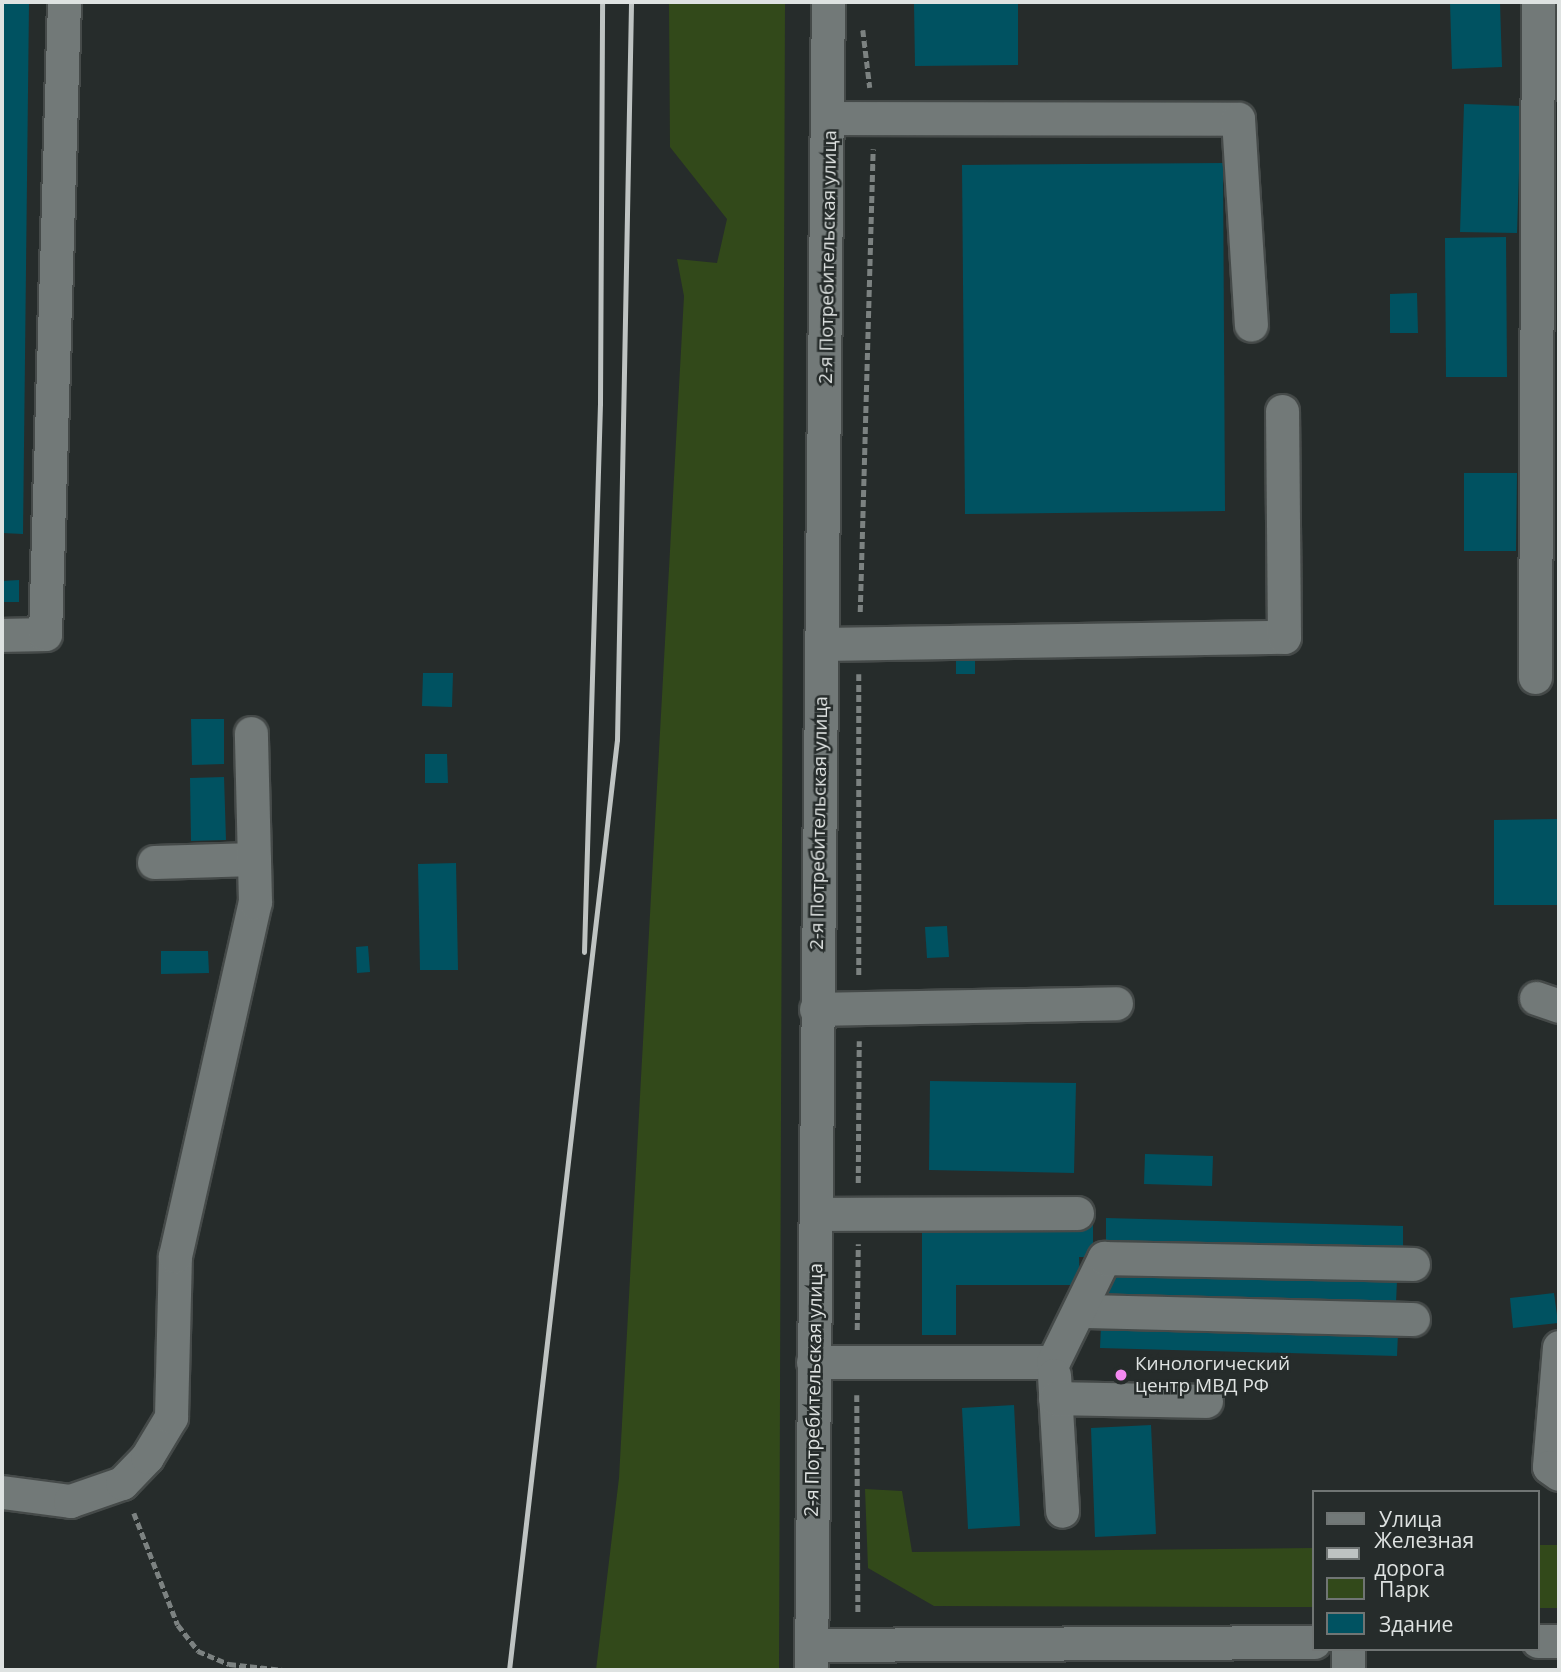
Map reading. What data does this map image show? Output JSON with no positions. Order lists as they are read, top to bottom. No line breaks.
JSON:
{"streets":{"street":["2-я Потребительская улица"]},"places":["Кинологический центр МВД РФ"],"legend":["Улица","Железная дорога","Парк","Здание"]}
